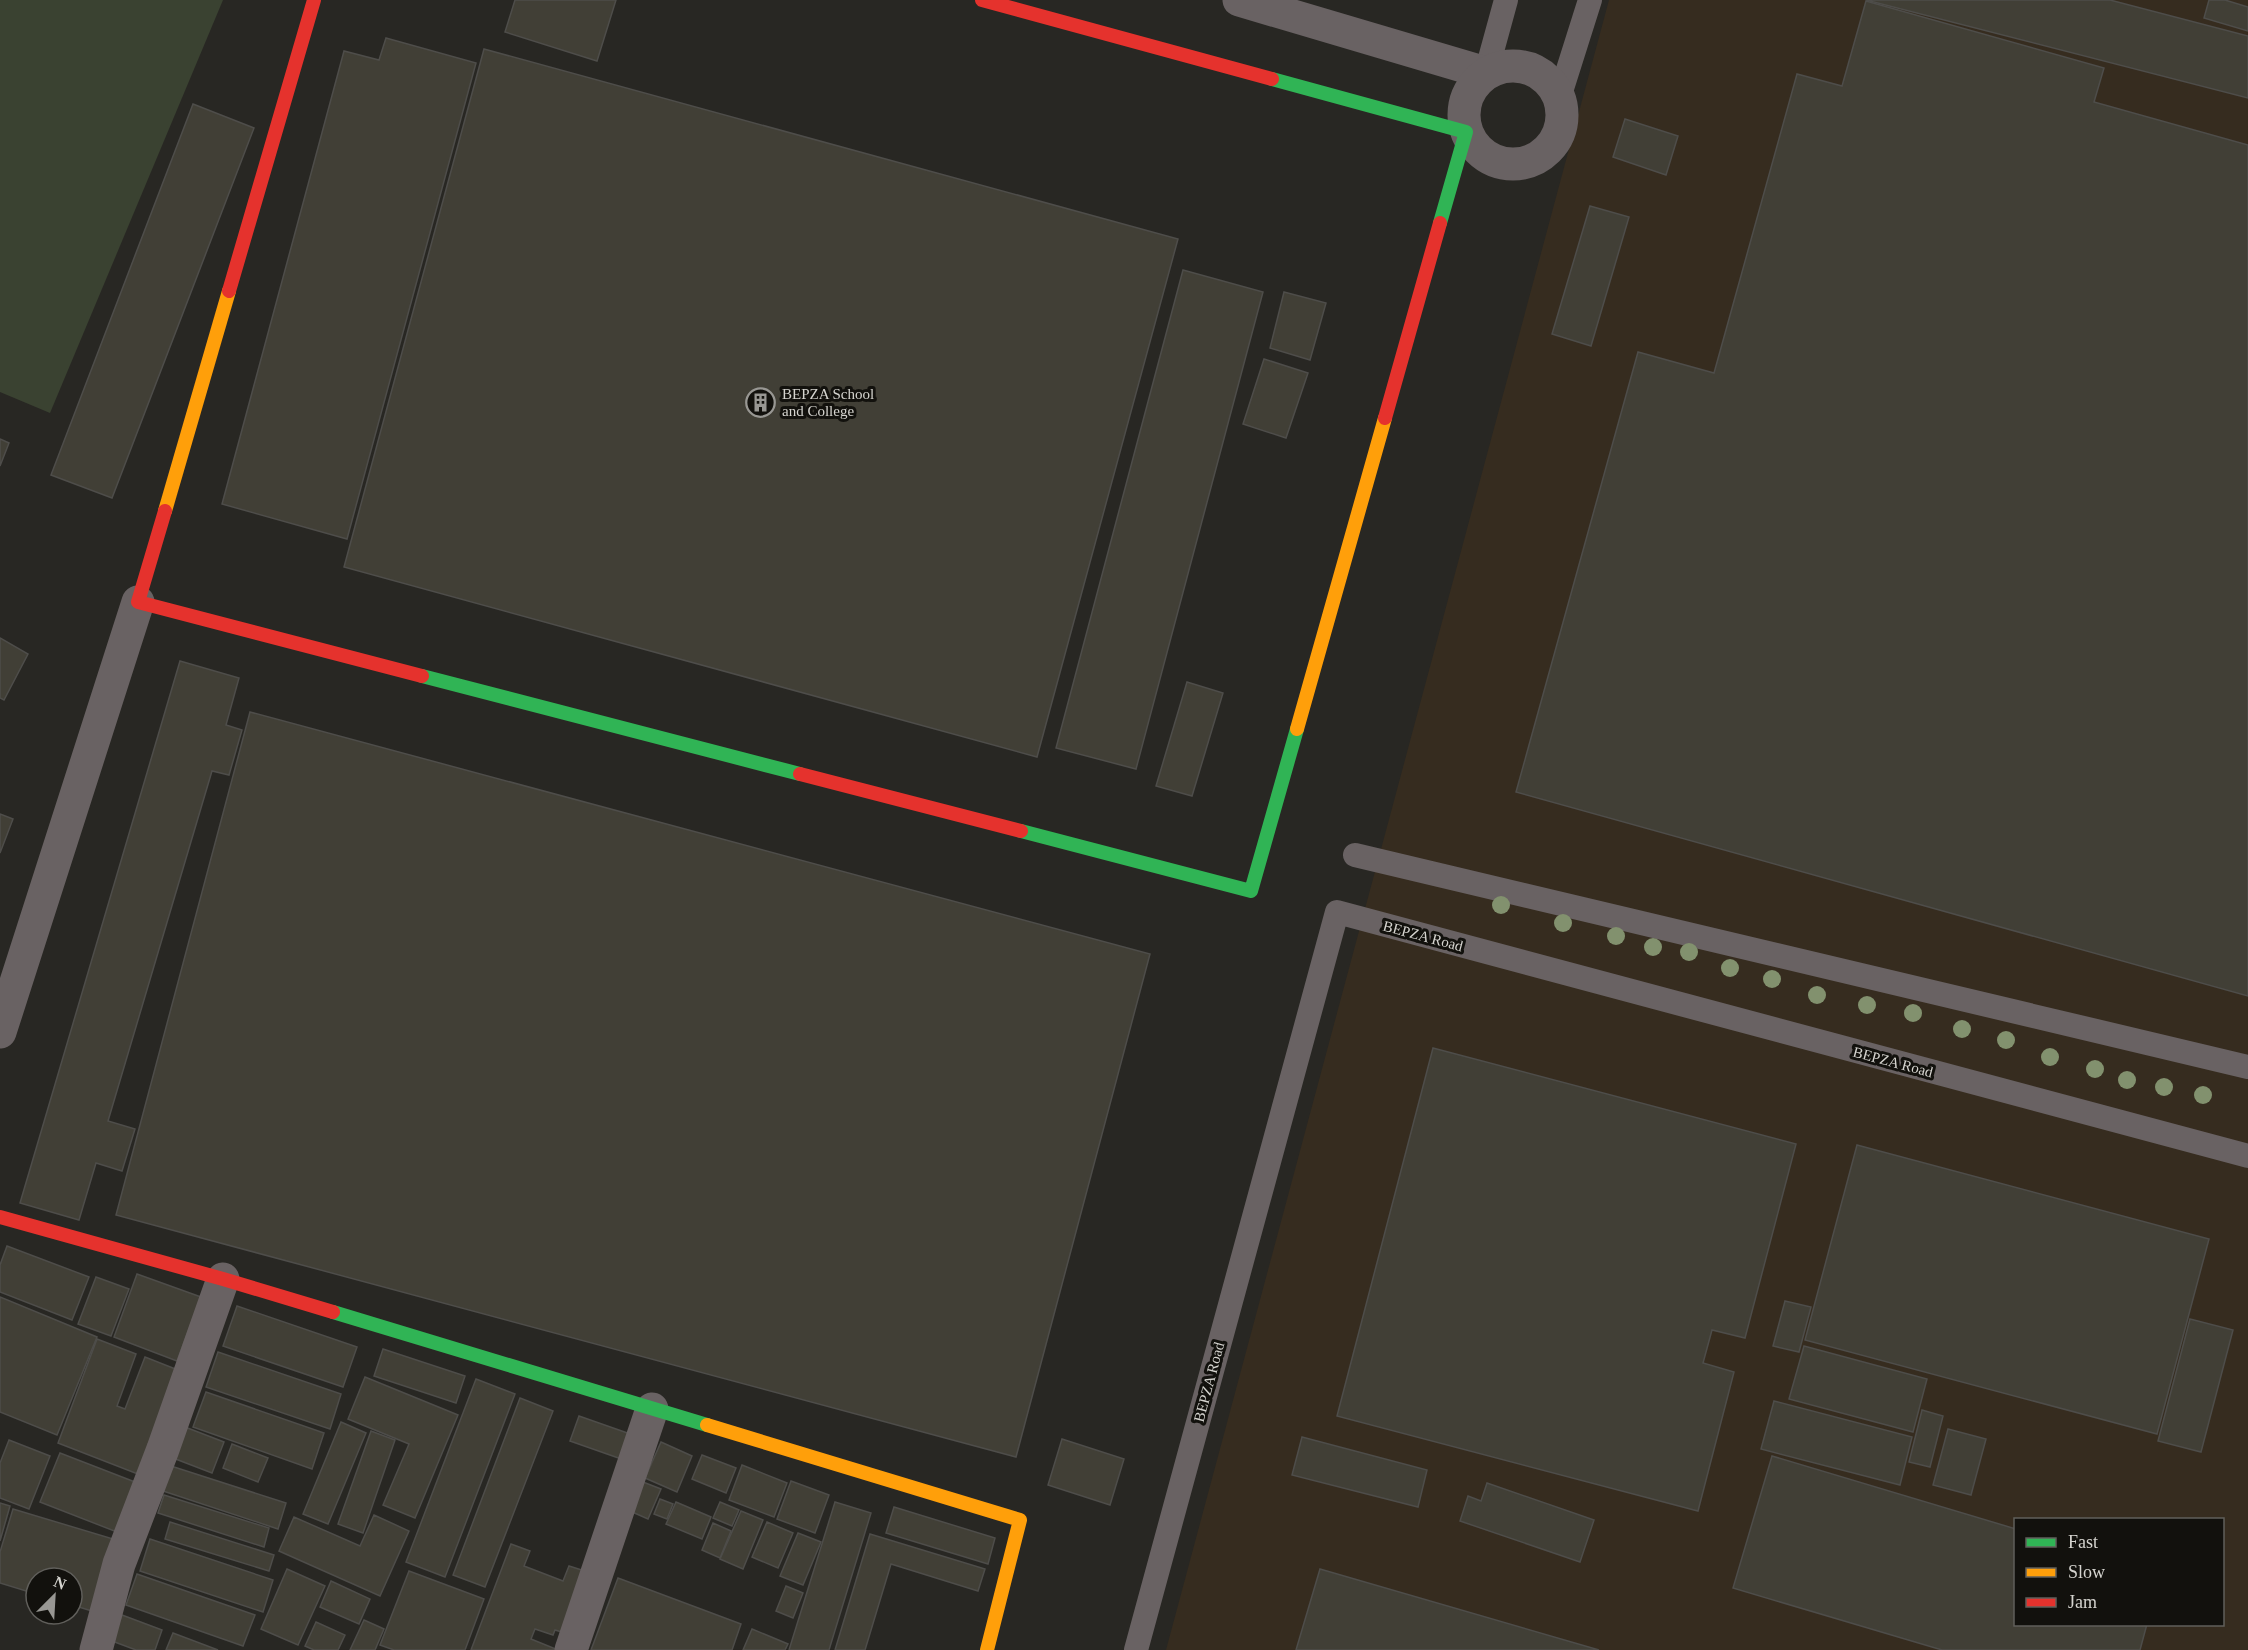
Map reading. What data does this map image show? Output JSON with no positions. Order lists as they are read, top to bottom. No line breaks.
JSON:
{"streets":{"lane":["BEPZA Road"]},"places":{"building":["BEPZA School and College"]},"legend":["Fast","Slow","Jam"],"north":"top right"}
